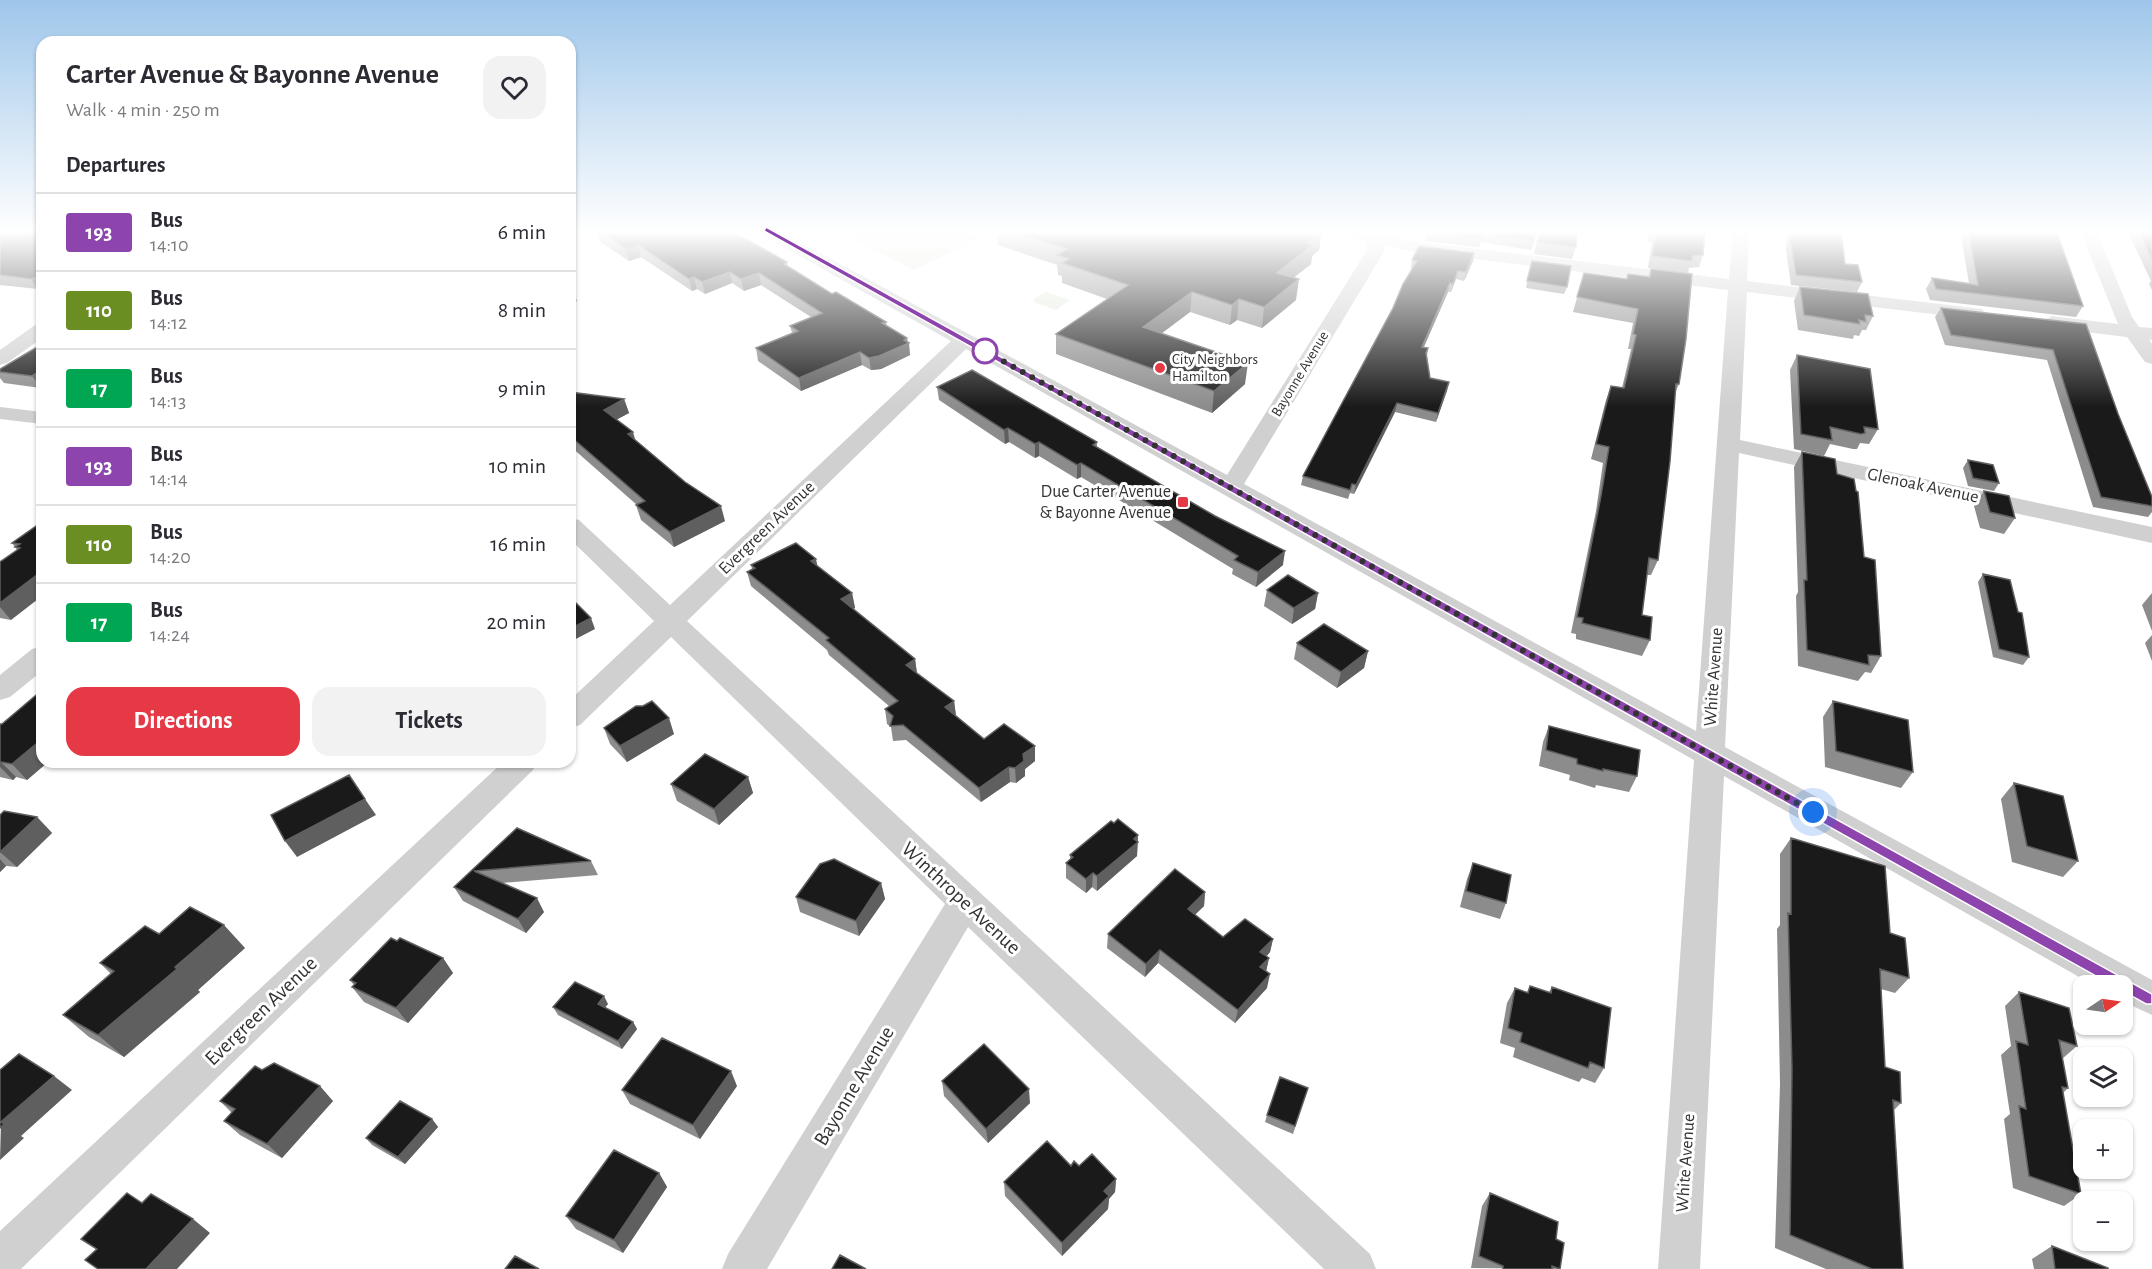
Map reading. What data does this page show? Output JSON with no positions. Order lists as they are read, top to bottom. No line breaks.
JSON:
{"streets":{"street":["Bayonne Avenue","Glenoak Avenue","Evergreen Avenue","White Avenue","Winthrope Avenue"]},"crossings":[["Bayonne Avenue","Winthrope Avenue"],["Glenoak Avenue","White Avenue"],["Evergreen Avenue","Winthrope Avenue"]],"places":{"other":["City Neighbors Hamilton"],"transit":["Due Carter Avenue & Bayonne Avenue"]},"lines":["bus line 193"],"north":"right","page":{"heading":[["Carter Avenue & Bayonne Avenue","Walk · 4 min · 250 m"],"Departures"],"list":[{"mark":"193","name":"Bus","note":"14:10","value":"6 min"},{"mark":"110","name":"Bus","note":"14:12","value":"8 min"},{"mark":"17","name":"Bus","note":"14:13","value":"9 min"},{"mark":"193","name":"Bus","note":"14:14","value":"10 min"},{"mark":"110","name":"Bus","note":"14:20","value":"16 min"},{"mark":"17","name":"Bus","note":"14:24","value":"20 min"}],"buttons":["Directions","Tickets"],"map_buttons":["+","−"]}}
